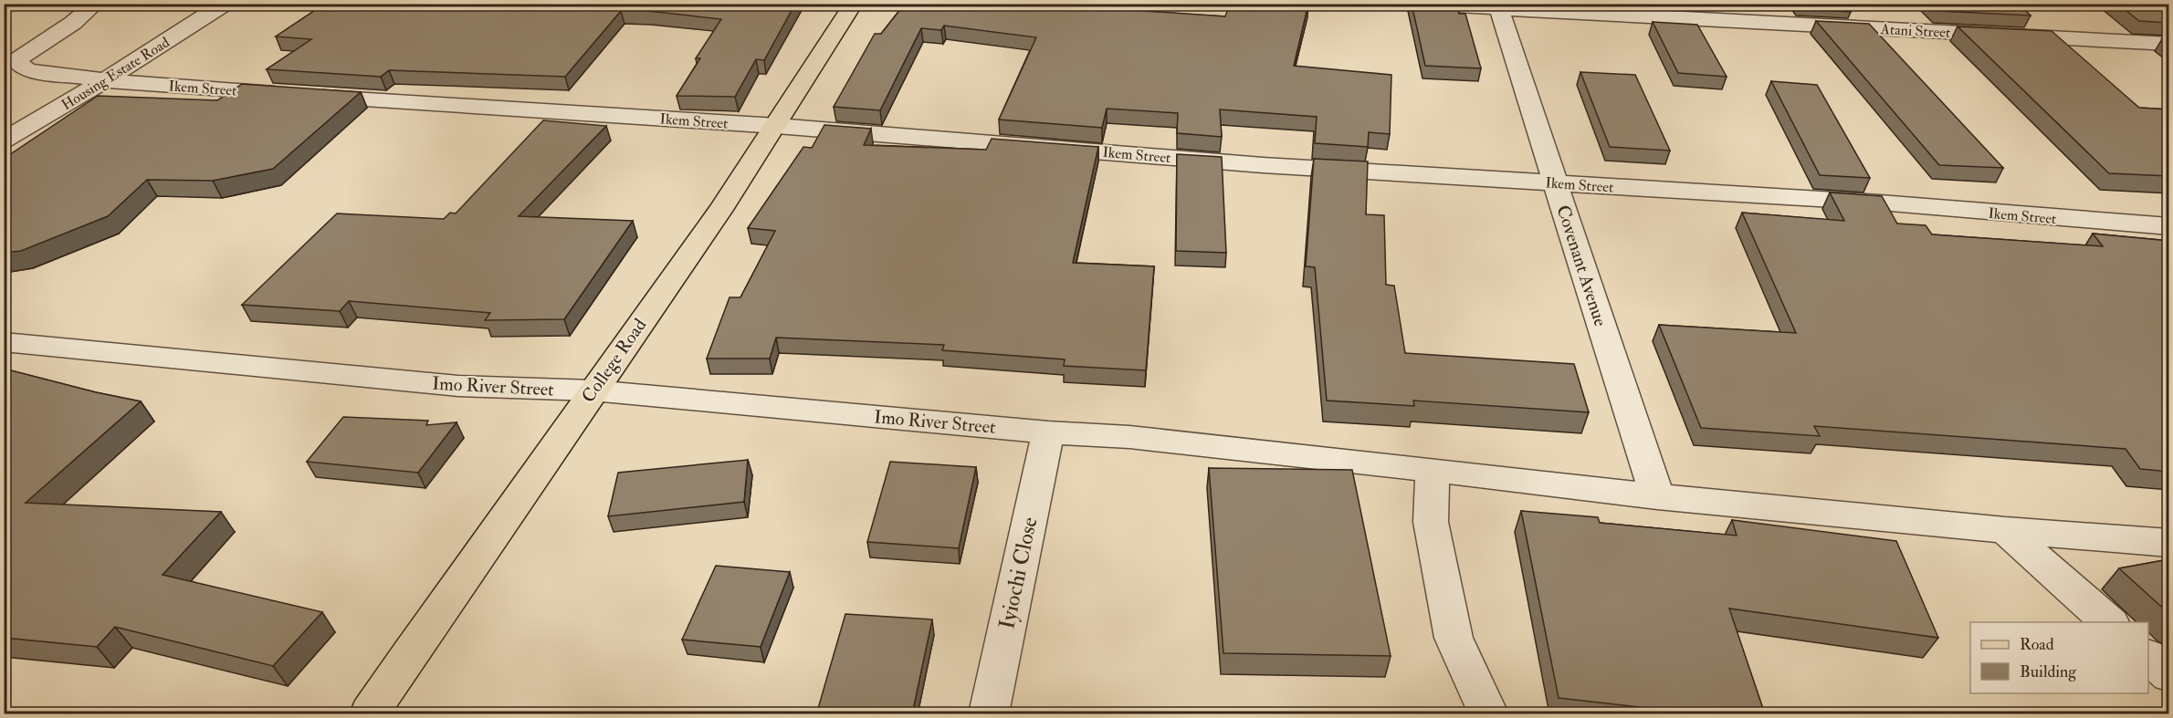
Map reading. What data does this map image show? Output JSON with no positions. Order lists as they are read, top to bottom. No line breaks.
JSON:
{"streets":{"main road":["College Road"],"street":["Atani Street","Housing Estate Road","Ikem Street","Covenant Avenue","Imo River Street","Iyiochi Close"]},"crossings":[["Atani Street","Covenant Avenue"],["Housing Estate Road","Ikem Street"],["Ikem Street","Covenant Avenue"],["Ikem Street","College Road"],["Covenant Avenue","Imo River Street"],["College Road","Imo River Street"],["Imo River Street","Iyiochi Close"]],"legend":["Road","Building"]}
